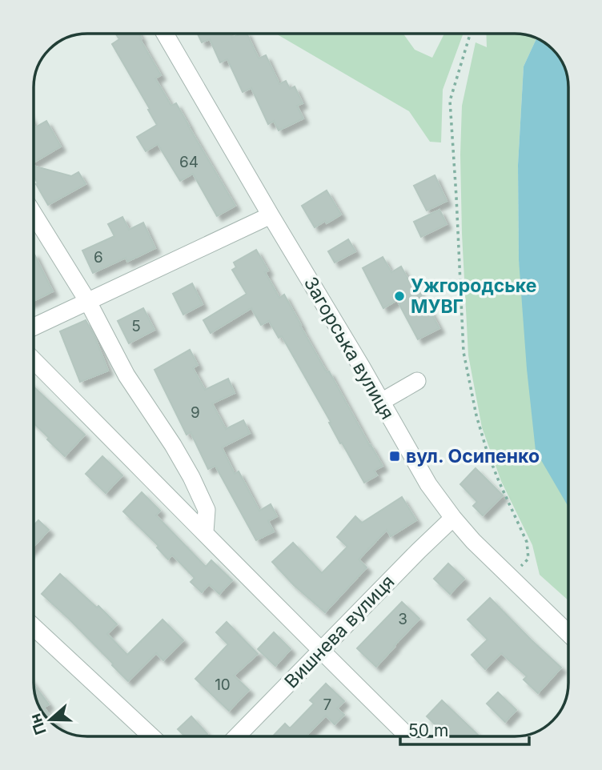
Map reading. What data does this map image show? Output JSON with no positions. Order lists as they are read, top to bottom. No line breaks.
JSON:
{"streets":{"street":["Загорська вулиця","Вишнева вулиця"]},"crossings":[["Загорська вулиця","Вишнева вулиця"]],"places":{"other":["Ужгородське МУВГ"],"transit":["вул. Осипенко"]},"house_numbers":["64","6","5","9","3","10","7"],"scale_bar":"50 m","north":"left"}
